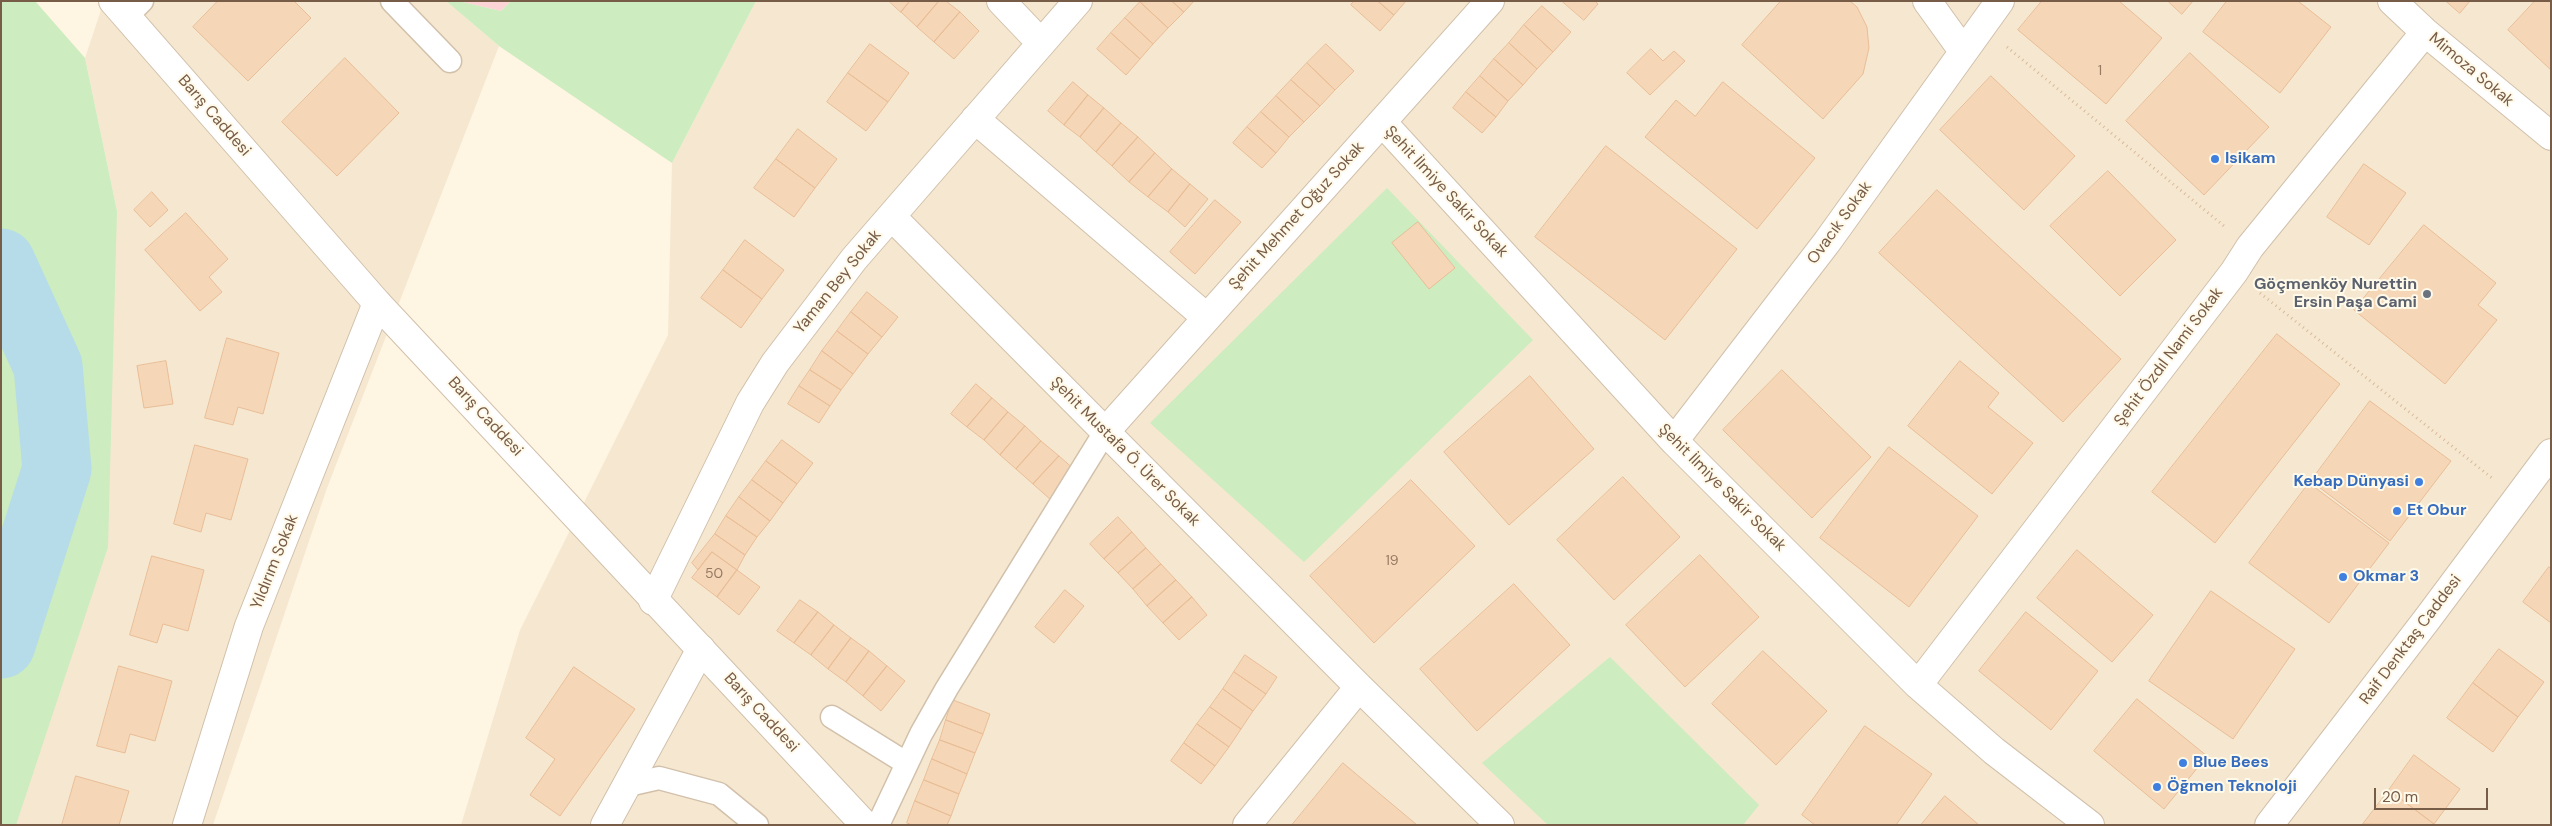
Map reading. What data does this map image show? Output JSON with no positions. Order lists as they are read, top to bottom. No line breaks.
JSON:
{"streets":{"street":["Mimoza Sokak","Barış Caddesi","Şehit İlmiye Sakir Sokak","Şehit Mehmet Oğuz Sokak","Ovacık Sokak","Yaman Bey Sokak","Şehit Özdıl Nami Sokak","Şehit Mustafa Ö. Ürer Sokak","Yıldırım Sokak","Raif Denktaş Caddesi"]},"crossings":[["Mimoza Sokak","Şehit Özdıl Nami Sokak"],["Barış Caddesi","Yaman Bey Sokak"],["Barış Caddesi","Yıldırım Sokak"],["Şehit İlmiye Sakir Sokak","Şehit Mehmet Oğuz Sokak"],["Şehit İlmiye Sakir Sokak","Ovacık Sokak"],["Şehit İlmiye Sakir Sokak","Şehit Özdıl Nami Sokak"],["Şehit Mehmet Oğuz Sokak","Şehit Mustafa Ö. Ürer Sokak"],["Yaman Bey Sokak","Şehit Mustafa Ö. Ürer Sokak"]],"places":["Isikam","Göçmenköy Nurettin Ersin Paşa Cami","Kebap Dünyasi","Et Obur","Okmar 3","Blue Bees","Öğmen Teknoloji"],"house_numbers":["1","19","50"],"scale_bar":"20 m"}
